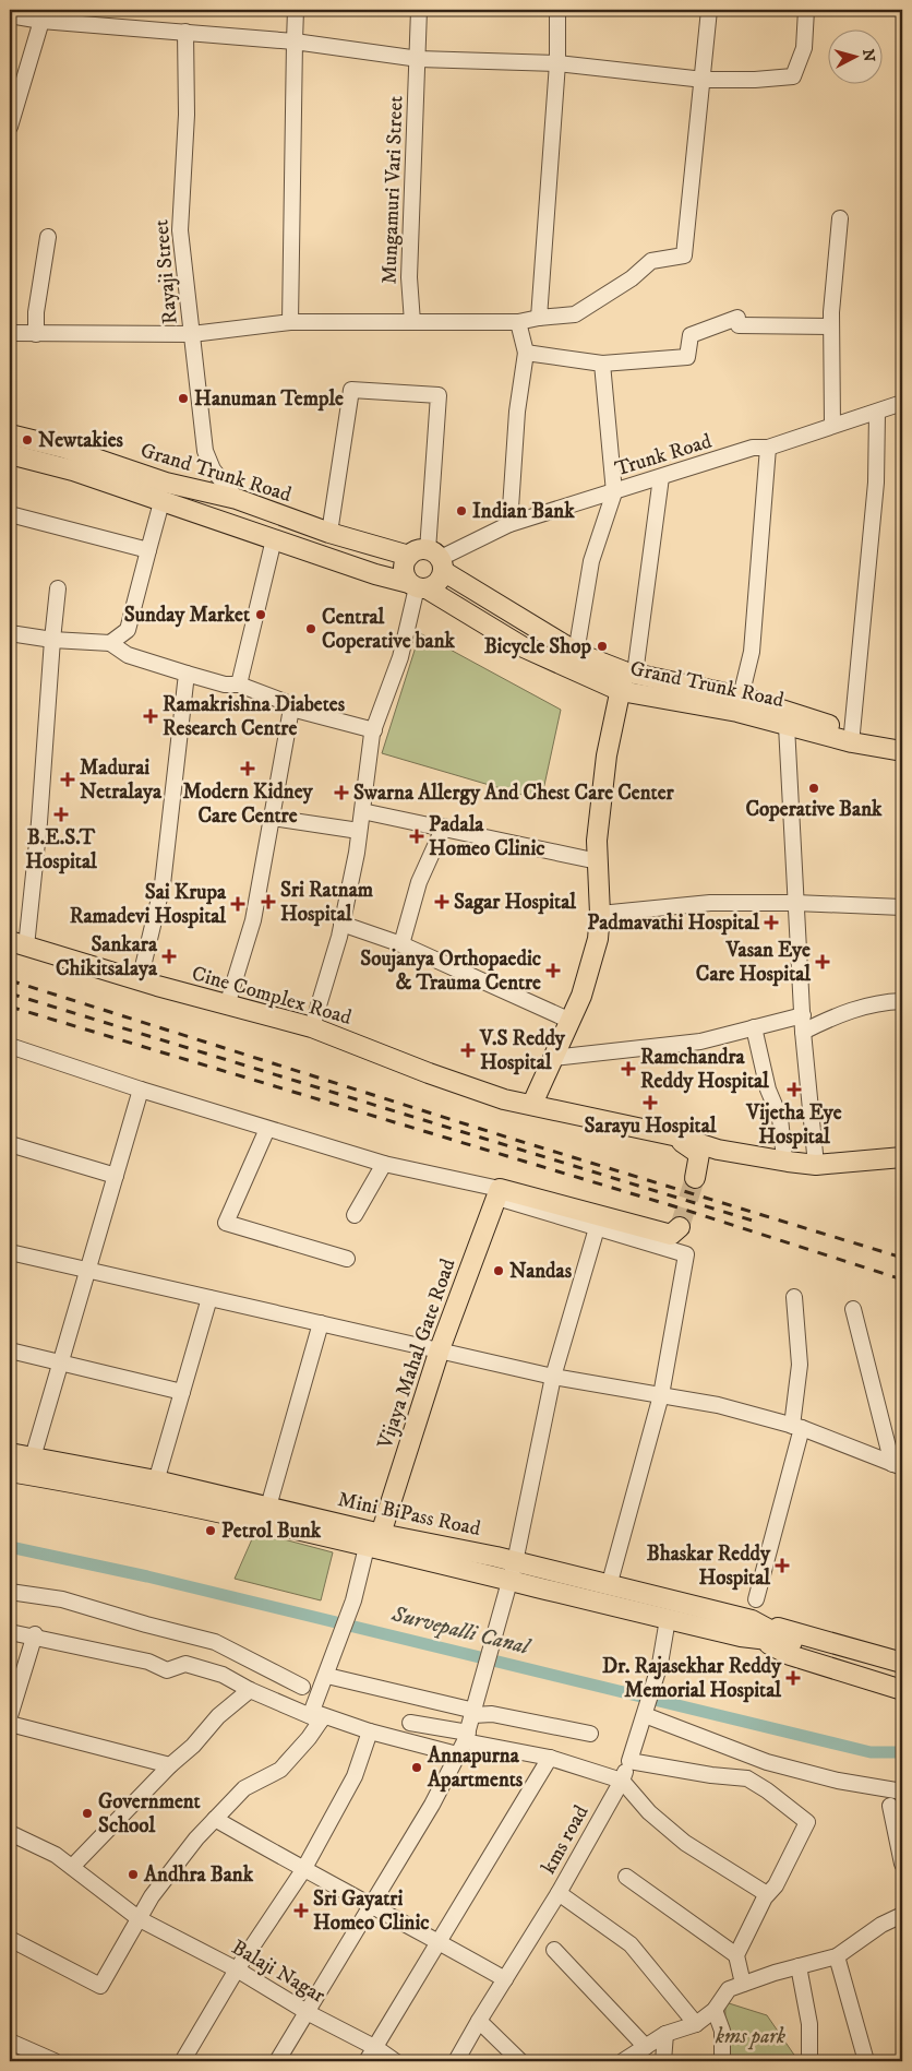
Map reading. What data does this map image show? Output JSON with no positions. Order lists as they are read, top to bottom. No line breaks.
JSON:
{"streets":{"main road":["Grand Trunk Road","Cine Complex Road","Vijaya Mahal Gate Road","Mini BiPass Road"],"street":["Mungamuri Vari Street","Rayaji Street","Trunk Road","kms road","Balaji Nagar"]},"crossings":[["Rayaji Street","Grand Trunk Road"],["Trunk Road","Grand Trunk Road"],["Vijaya Mahal Gate Road","Mini BiPass Road"]],"water":["Survepalli Canal"],"parks":["kms park"],"places":{"other":["Hanuman Temple","Newtakies","Indian Bank","Sunday Market","Central Coperative bank","Bicycle Shop","Coperative Bank","Nandas","Petrol Bunk","Annapurna Apartments","Government School","Andhra Bank"],"health":["Ramakrishna Diabetes Research Centre","Modern Kidney Care Centre","Madurai Netralaya","Swarna Allergy And Chest Care Center","B.E.S.T Hospital","Padala Homeo Clinic","Sri Ratnam Hospital","Sagar Hospital","Sai Krupa Ramadevi Hospital","Padmavathi Hospital","Sankara Chikitsalaya","Vasan Eye Care Hospital","Soujanya Orthopaedic & Trauma Centre","V.S Reddy Hospital","Ramchandra Reddy Hospital","Vijetha Eye Hospital","Sarayu Hospital","Bhaskar Reddy Hospital","Dr. Rajasekhar Reddy Memorial Hospital","Sri Gayatri Homeo Clinic"]},"north":"right"}
